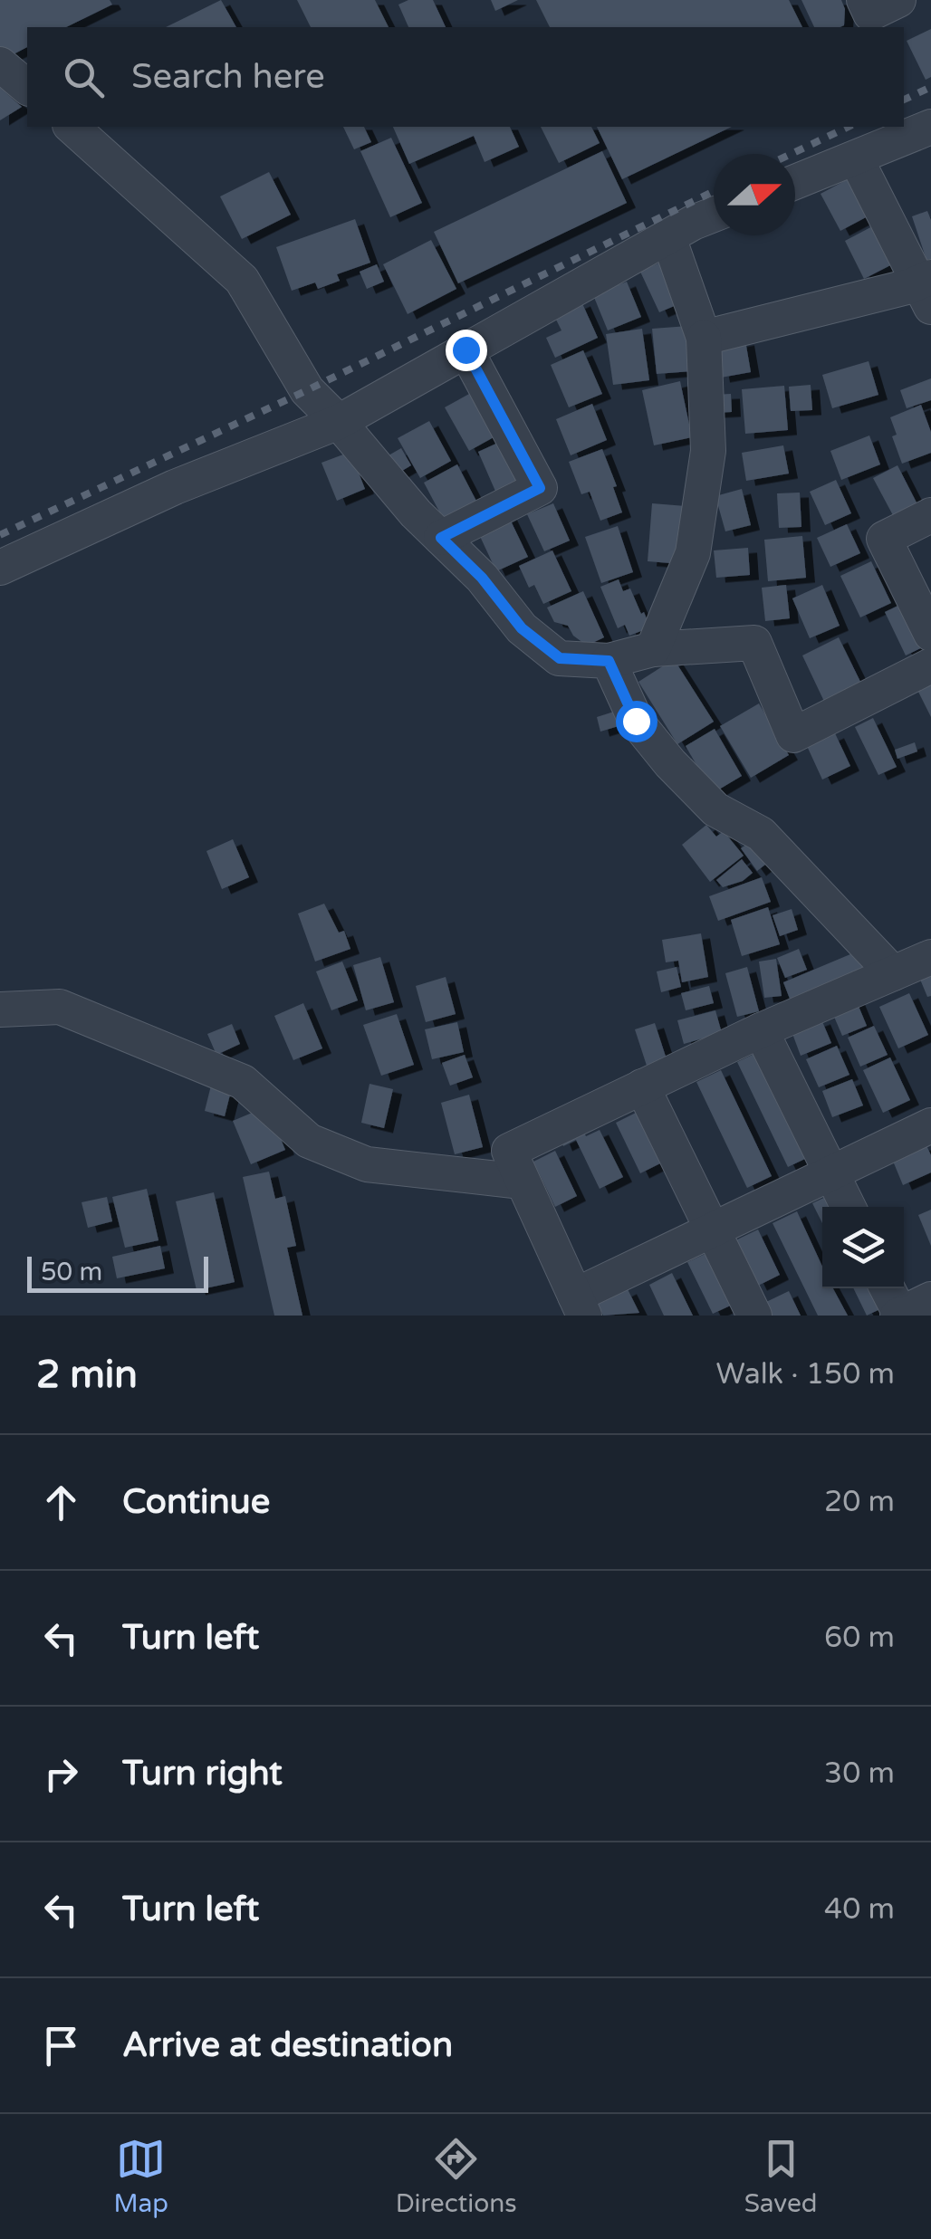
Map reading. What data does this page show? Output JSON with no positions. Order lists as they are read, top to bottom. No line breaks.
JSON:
{"scale_bar":"50 m","north":"right","page":{"search":"Search here","scale":"50 m","heading":["2 min","Walk · 150 m"],"list":[["Continue","20 m"],["Turn left","60 m"],["Turn right","30 m"],["Turn left","40 m"],"Arrive at destination"],"nav":["Map","Directions","Saved"]}}
